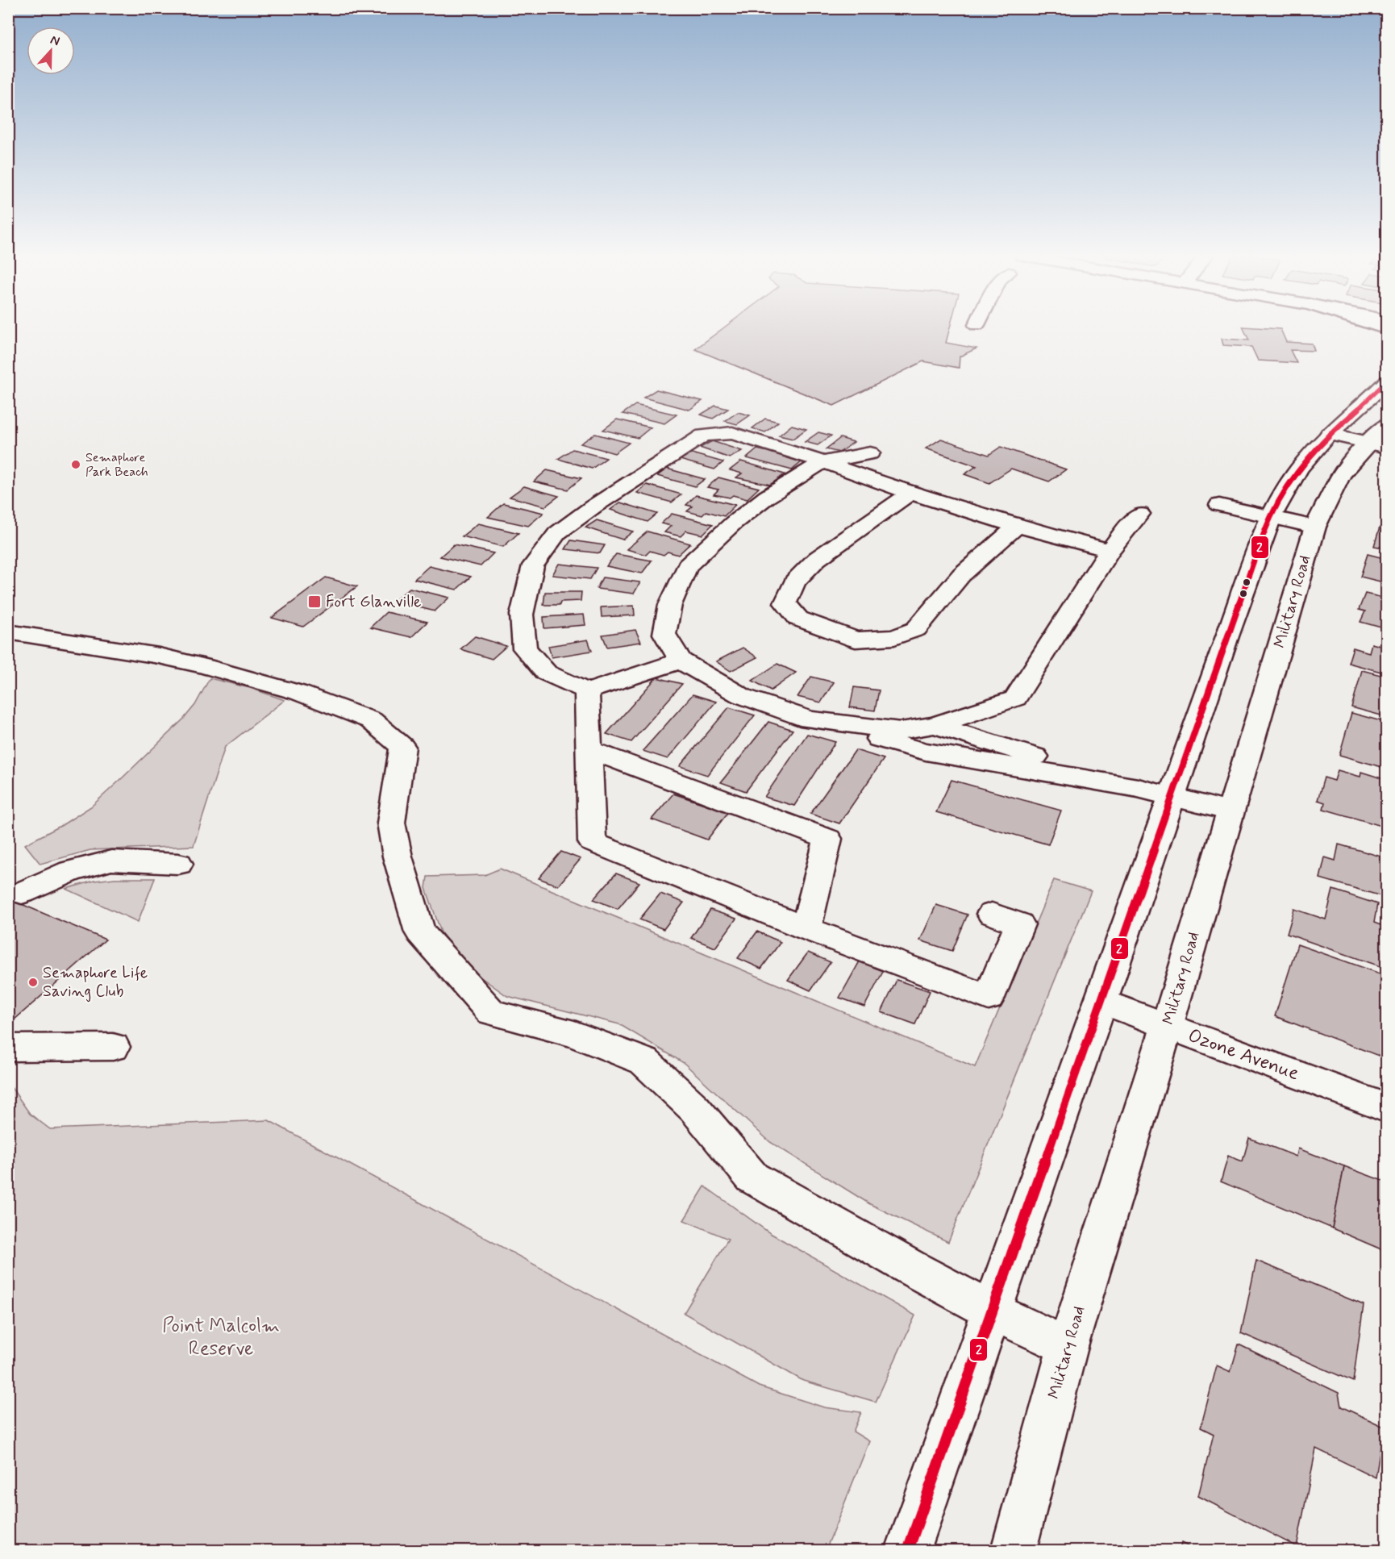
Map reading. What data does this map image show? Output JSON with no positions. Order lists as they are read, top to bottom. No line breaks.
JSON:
{"streets":{"main road":["Military Road","Ozone Avenue"]},"crossings":[["Military Road","Ozone Avenue"]],"parks":["Point Malcolm Reserve"],"places":{"other":["Semaphore Park Beach","Semaphore Life Saving Club"],"transit":["Fort Glanville"]},"lines":["transit line 2"],"north":"top"}
